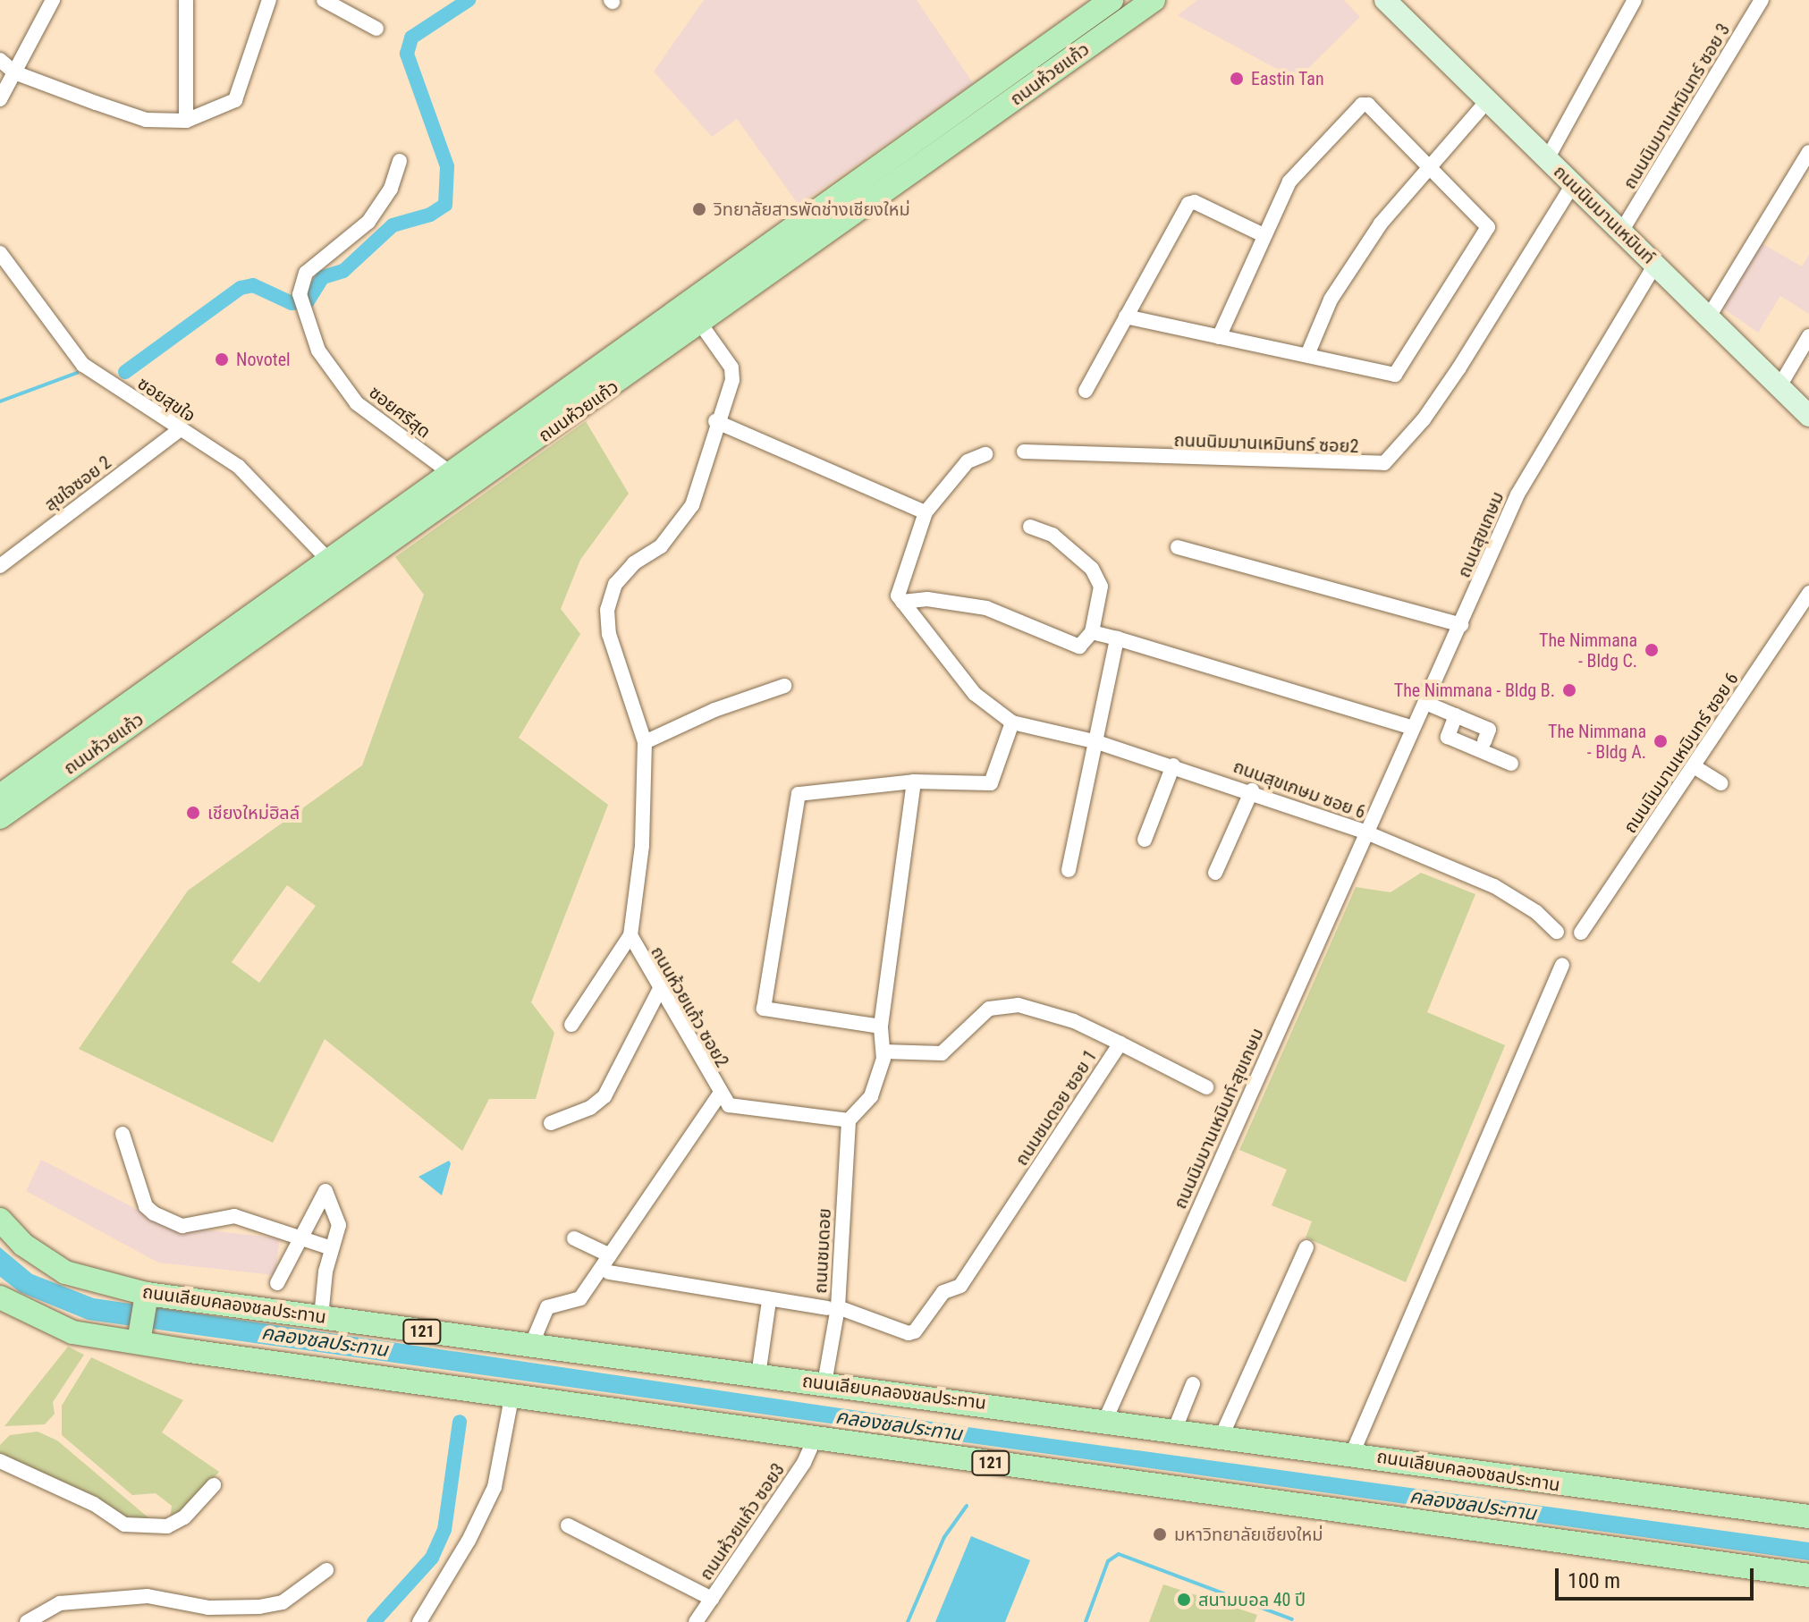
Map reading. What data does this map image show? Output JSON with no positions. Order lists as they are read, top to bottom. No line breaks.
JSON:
{"streets":{"main road":["ถนนห้วยแก้ว","ถนนนิมมานเหมินท์","ถนนเลียบคลองชลประทาน","121"],"street":["ถนนนิมมานเหมินทร์ ซอย 3","ซอยสุขใจ","ซอยศรีสุด","ถนนนิมมานเหมินทร์ ซอย2","สุขใจซอย 2","ถนนสุขเกษม","ถนนนิมมานเหมินทร์ ซอย 6","ถนนสุขเกษม ซอย 6","ถนนห้วยแก้ว ซอย2","ถนนชมดอย ซอย 1","ถนนนิมมานเหมินท์-สุขเกษม","ถนนชมดอย","ถนนห้วยแก้ว ซอย3"]},"crossings":[["ถนนห้วยแก้ว","ซอยสุขใจ"],["ถนนห้วยแก้ว","ซอยศรีสุด"],["ถนนห้วยแก้ว","ถนนห้วยแก้ว ซอย2"],["ถนนนิมมานเหมินทร์ ซอย 3","ถนนนิมมานเหมินท์"],["ถนนนิมมานเหมินท์","ถนนนิมมานเหมินทร์ ซอย2"],["ถนนนิมมานเหมินท์","ถนนสุขเกษม"],["ซอยสุขใจ","สุขใจซอย 2"],["ถนนสุขเกษม","ถนนสุขเกษม ซอย 6"],["ถนนสุขเกษม","ถนนนิมมานเหมินท์-สุขเกษม"],["ถนนสุขเกษม ซอย 6","ถนนนิมมานเหมินท์-สุขเกษม"],["ถนนชมดอย ซอย 1","ถนนชมดอย"],["ถนนนิมมานเหมินท์-สุขเกษม","ถนนเลียบคลองชลประทาน"],["ถนนชมดอย","ถนนเลียบคลองชลประทาน"],["121","ถนนห้วยแก้ว ซอย3"]],"water":["คลองชลประทาน"],"places":["Eastin Tan","วิทยาลัยสารพัดช่างเชียงใหม่","Novotel","The Nimmana - Bldg C.","The Nimmana - Bldg B.","The Nimmana - Bldg A.","เชียงใหม่ฮิลล์","มหาวิทยาลัยเชียงใหม่","สนามบอล 40 ปี"],"scale_bar":"100 m"}
